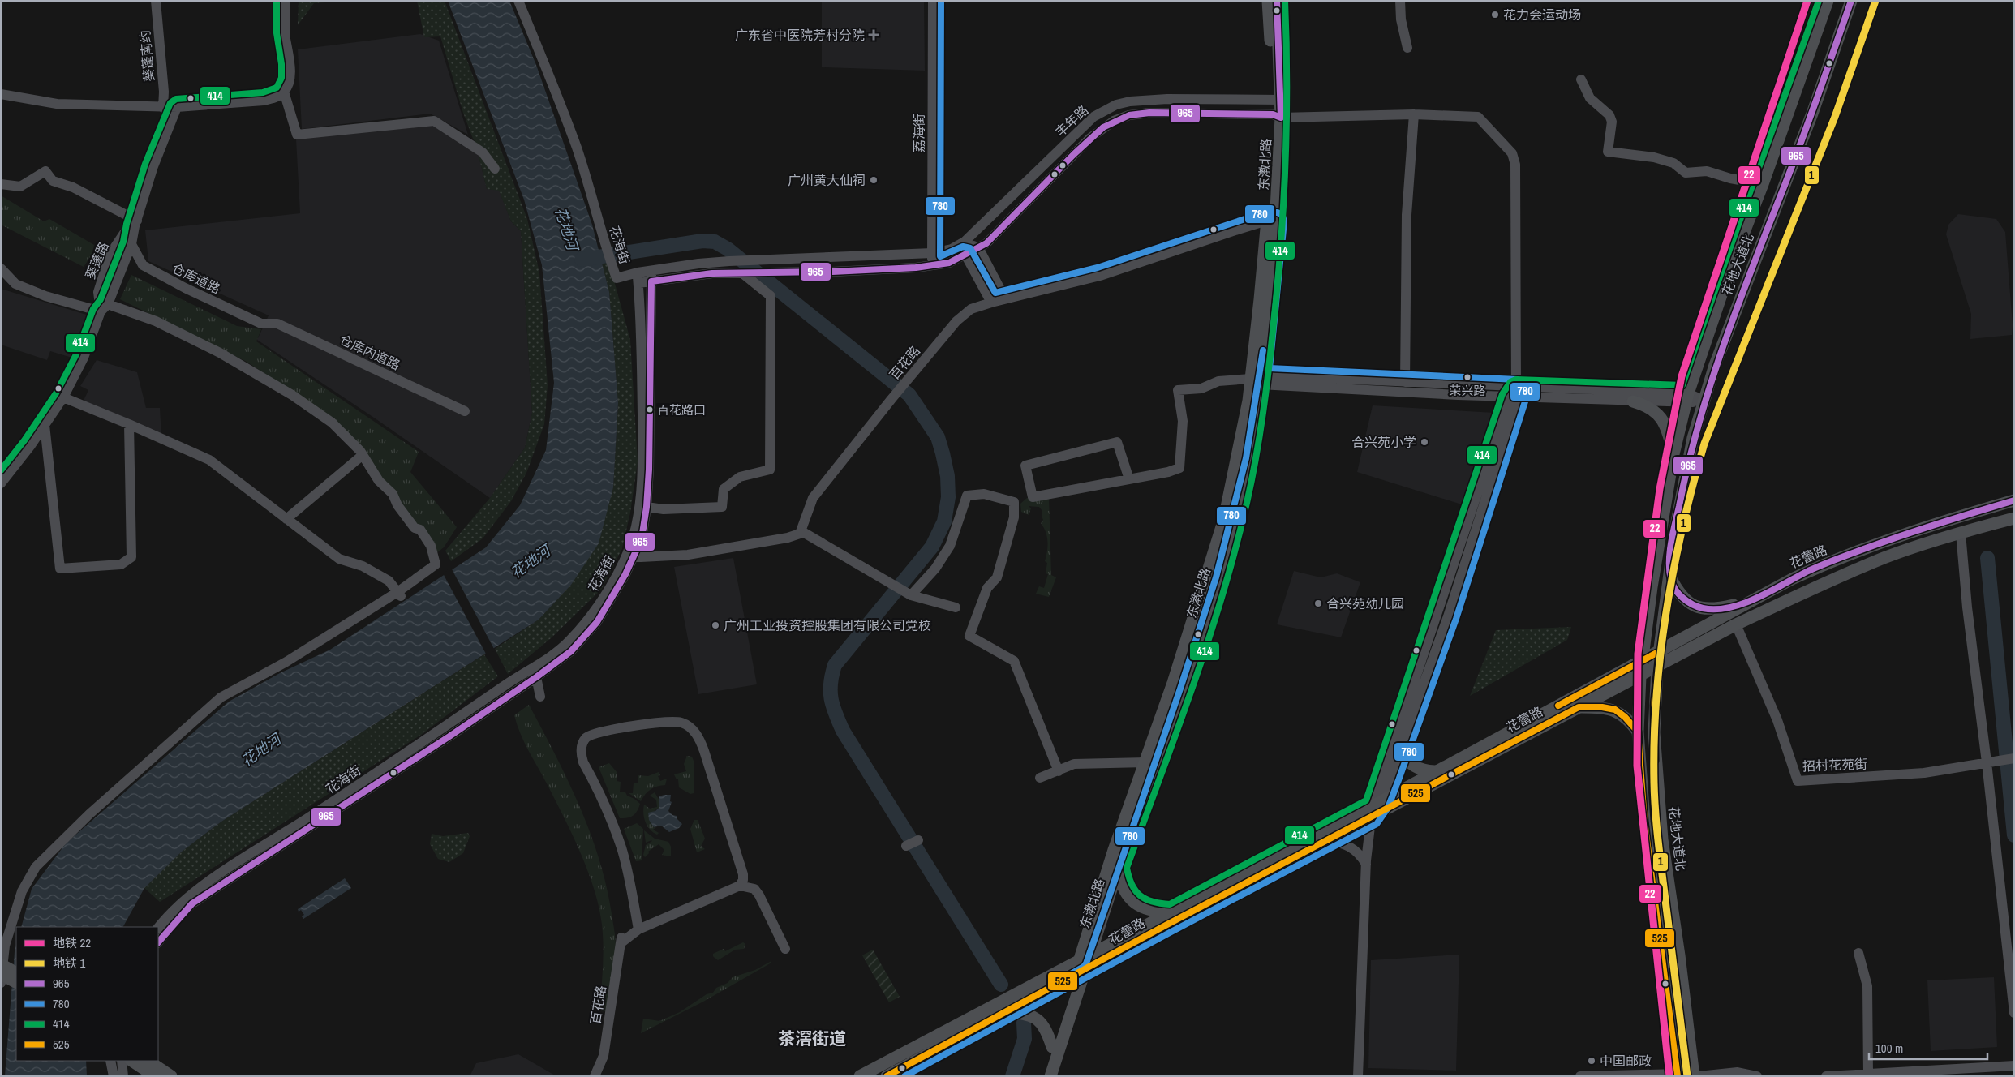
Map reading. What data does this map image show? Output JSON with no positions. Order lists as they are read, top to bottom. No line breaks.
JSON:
{"streets":{"main road":["东漖北路","花地大道北","花蕾路"],"street":["葵蓬南约","丰年路","荔海街","花海街","葵蓬路","仓库道路","仓库内道路","百花路","招村花苑街"]},"crossings":[["丰年路","荔海街"],["丰年路","东漖北路"],["丰年路","花海街"],["东漖北路","百花路"],["东漖北路","花蕾路"],["葵蓬路","仓库道路"],["花地大道北","花蕾路"],["仓库道路","仓库内道路"],["花蕾路","招村花苑街"]],"districts":["茶滘街道"],"water":["花地河"],"places":{"other":["花力会运动场","广州黄大仙祠","荣兴路","百花路口","合兴苑小学","合兴苑幼儿园","广州工业投资控股集团有限公司党校","中国邮政"],"health":["广东省中医院芳村分院"]},"lines":["metro line 22","metro line 1","transit line 965","transit line 780","transit line 414","transit line 525"],"legend":["地铁 22","地铁 1","965","780","414","525"],"scale_bar":"100 m"}
